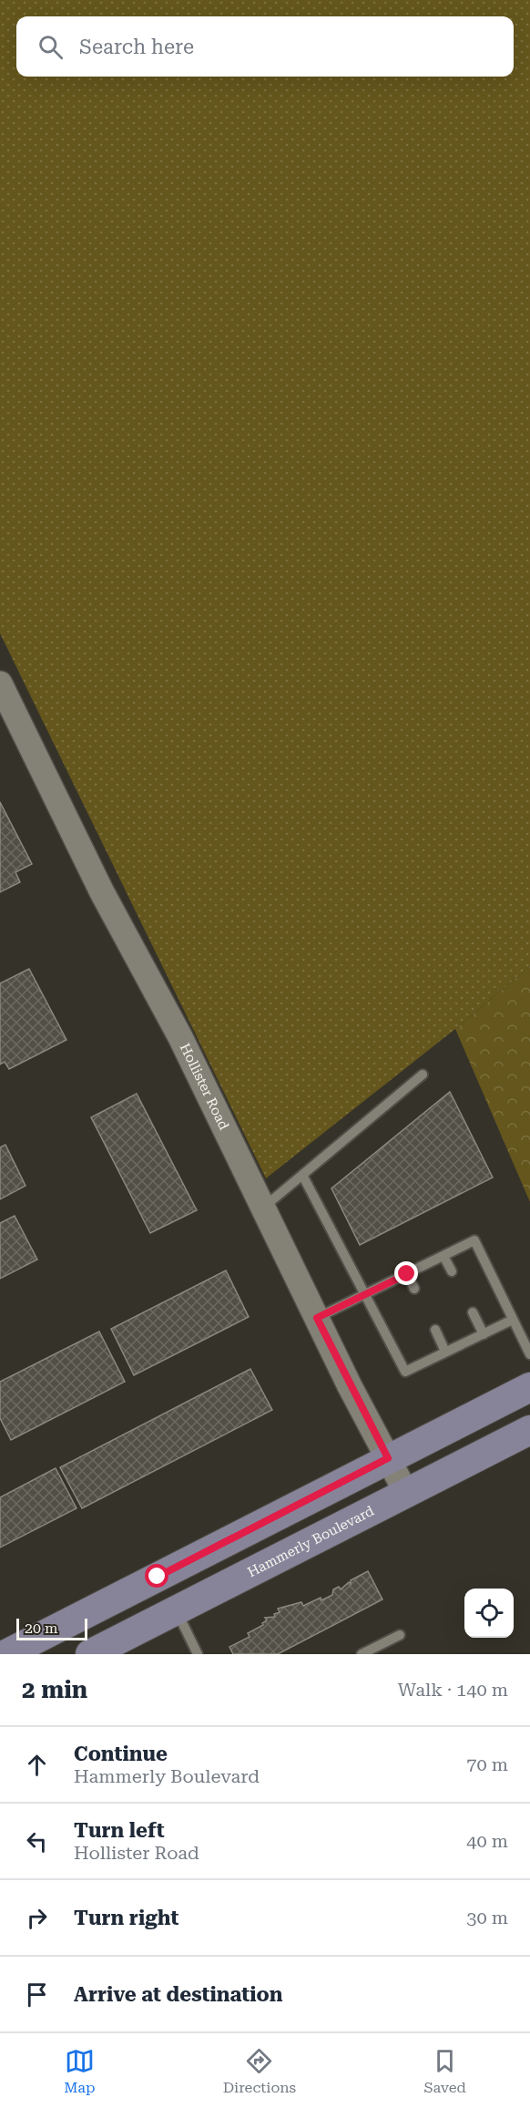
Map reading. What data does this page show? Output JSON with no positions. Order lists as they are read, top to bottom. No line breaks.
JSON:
{"streets":{"main road":["Hammerly Boulevard"],"street":["Hollister Road"]},"crossings":[["Hollister Road","Hammerly Boulevard"]],"scale_bar":"20 m","page":{"search":"Search here","scale":"20 m","heading":["2 min","Walk · 140 m"],"list":[["Continue","Hammerly Boulevard","70 m"],["Turn left","Hollister Road","40 m"],["Turn right","30 m"],"Arrive at destination"],"nav":["Map","Directions","Saved"]}}
